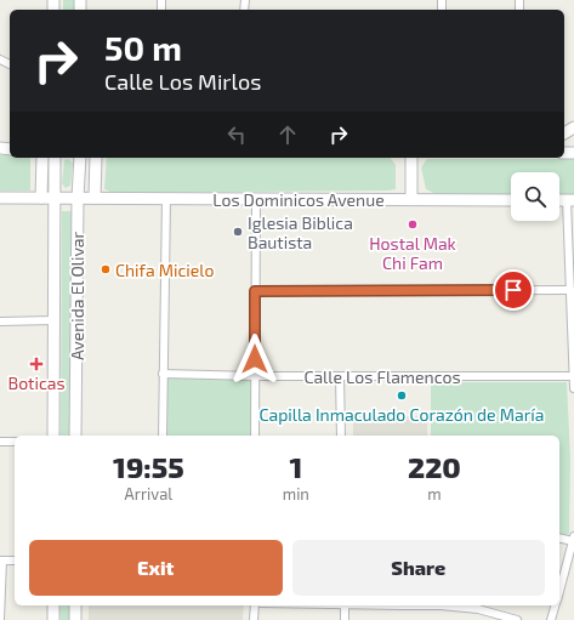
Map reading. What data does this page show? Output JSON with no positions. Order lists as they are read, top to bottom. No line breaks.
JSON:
{"streets":{"main road":["Los Dominicos Avenue","Avenida El Olivar"],"street":["Calle Los Flamencos"]},"crossings":[["Los Dominicos Avenue","Avenida El Olivar"]],"places":{"other":["Hostal Mak Chi Fam","Iglesia Biblica Bautista","Chifa Micielo","Capilla Inmaculado Corazón de María"],"health":["Boticas"]},"page":{"turn":["50 m","Calle Los Mirlos"],"eta":["19:55","Arrival","1","min","220","m"],"buttons":["Exit","Share"]}}
